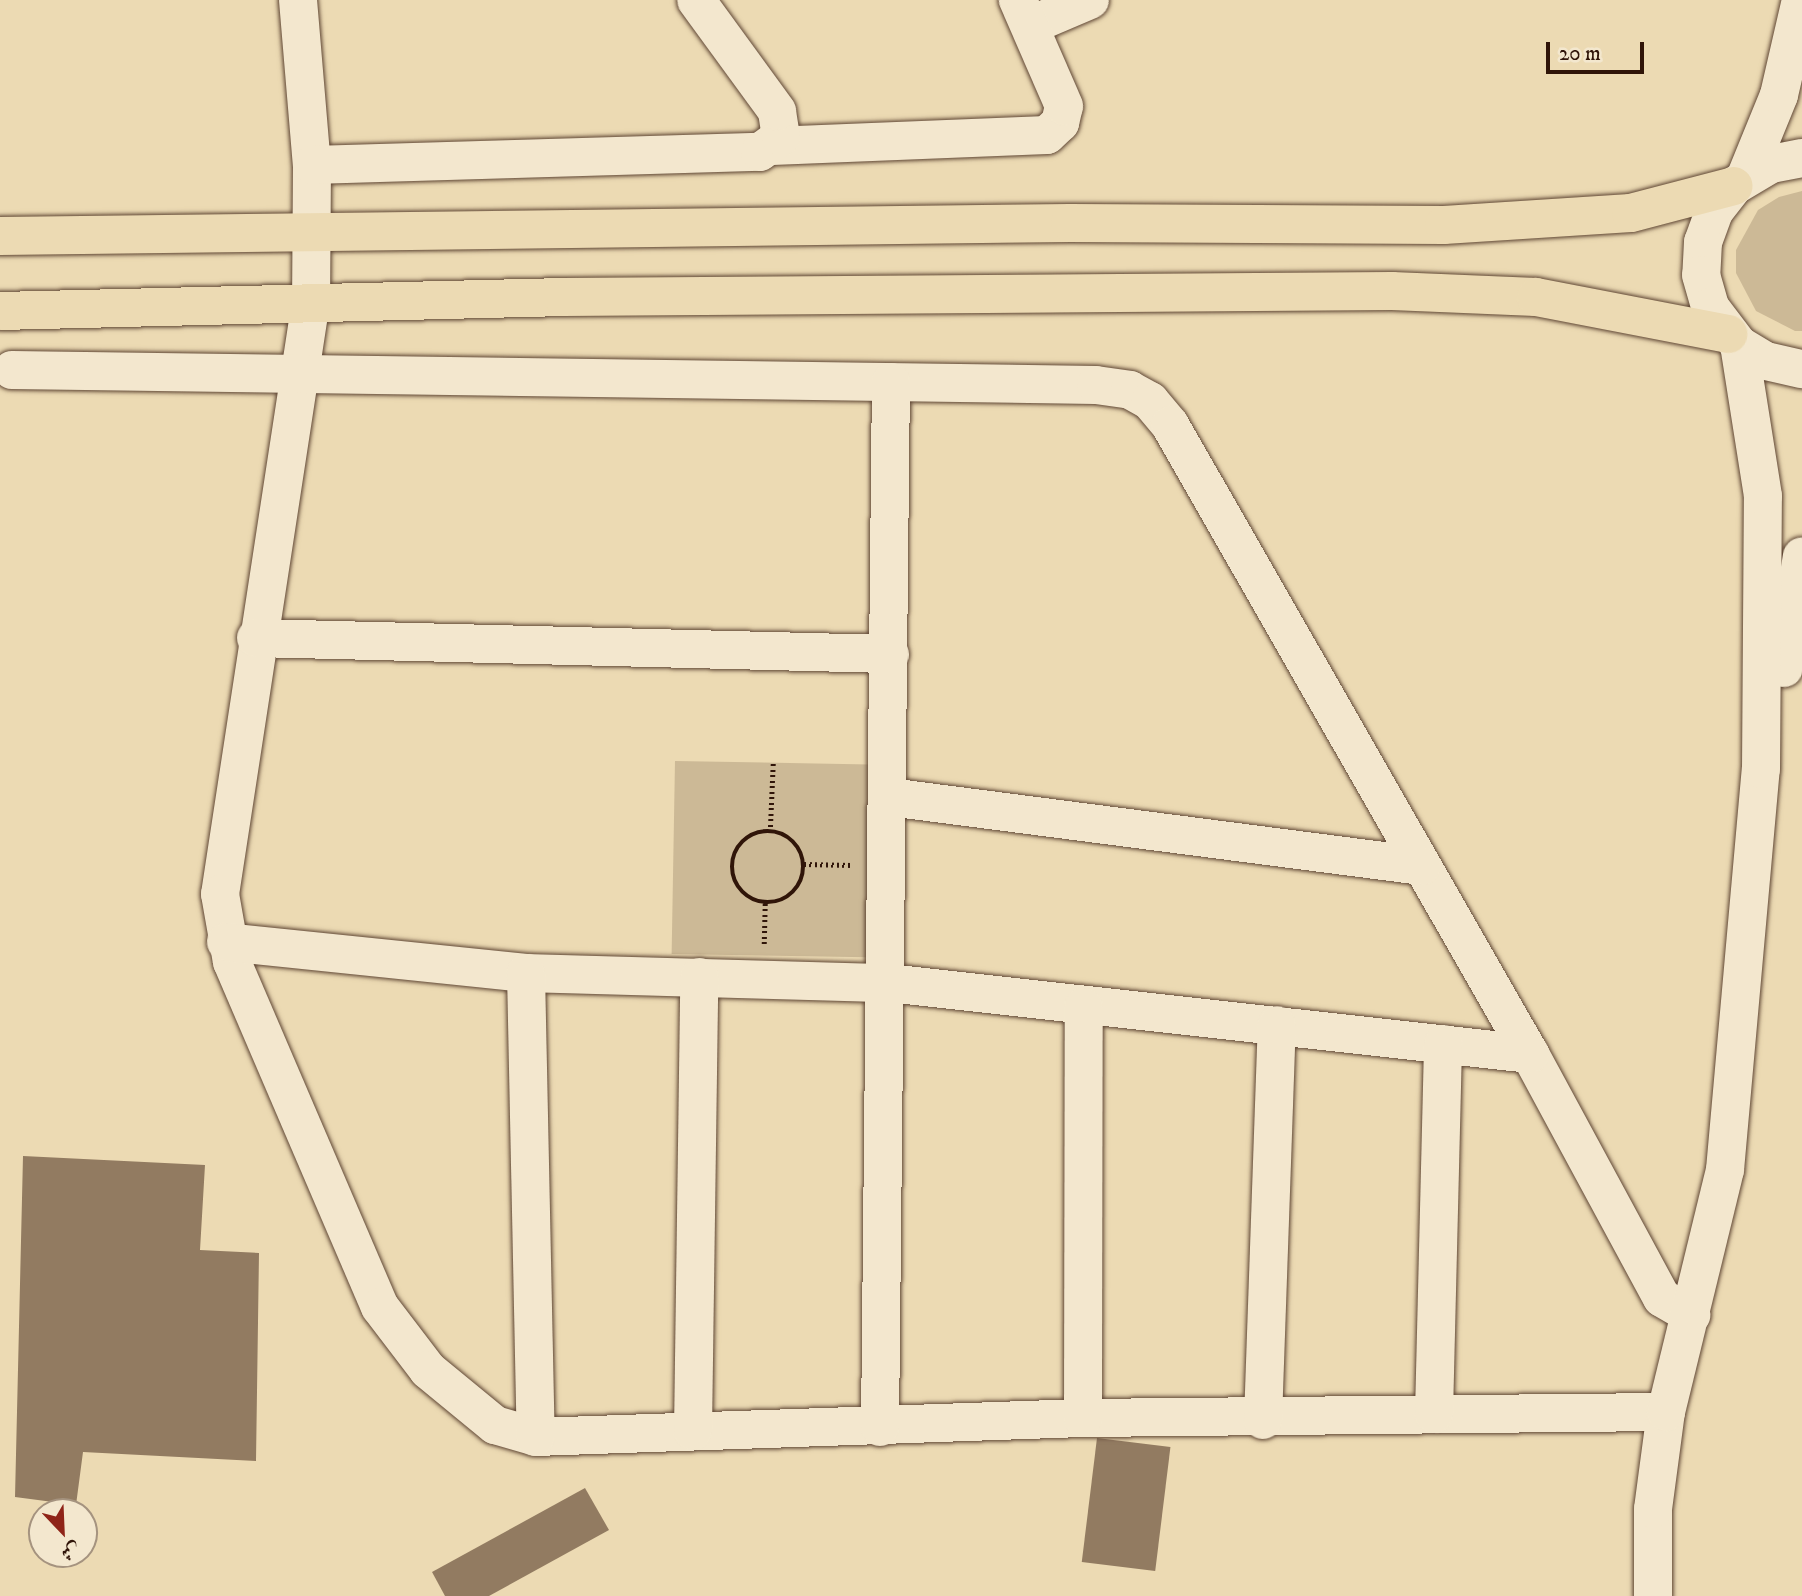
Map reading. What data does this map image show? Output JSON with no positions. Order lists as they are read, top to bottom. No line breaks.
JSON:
{"scale_bar":"20 m","north":"bottom right"}
